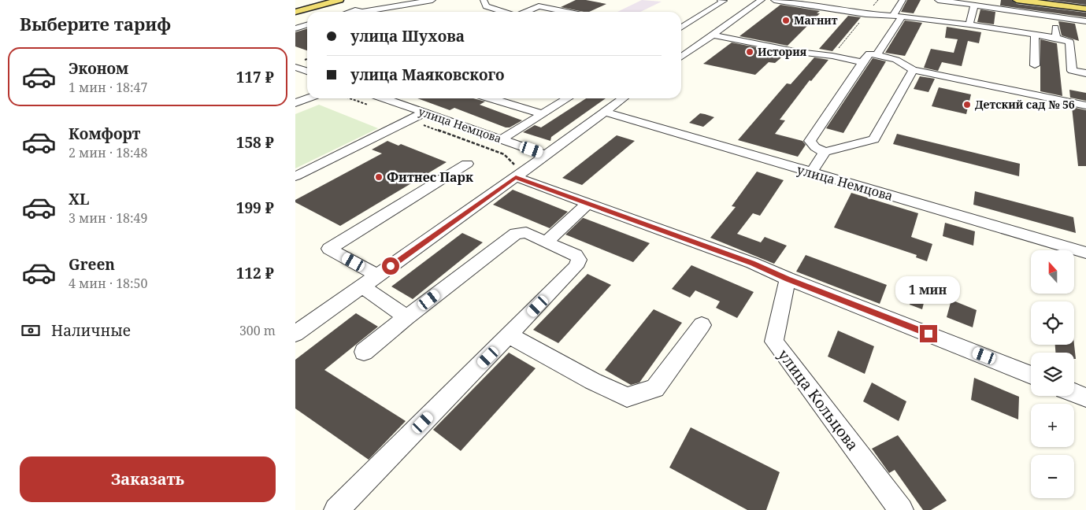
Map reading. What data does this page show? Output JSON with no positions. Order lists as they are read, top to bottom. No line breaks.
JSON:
{"streets":{"street":["улица Немцова","улица Кольцова"]},"places":["Магнит","История","Детский сад № 56","Фитнес Парк"],"north":"top","page":{"heading":"Выберите тариф","banner":["улица Шухова","улица Маяковского"],"list":[{"name":"Эконом","note":"1 мин · 18:47","value":"117 ₽"},{"name":"Комфорт","note":"2 мин · 18:48","value":"158 ₽"},{"name":"XL","note":"3 мин · 18:49","value":"199 ₽"},{"name":"Green","note":"4 мин · 18:50","value":"112 ₽"}],"map_buttons":["+","−"],"bubble":"1 мин","pay":["Наличные","300 m"],"buttons":"Заказать"}}
